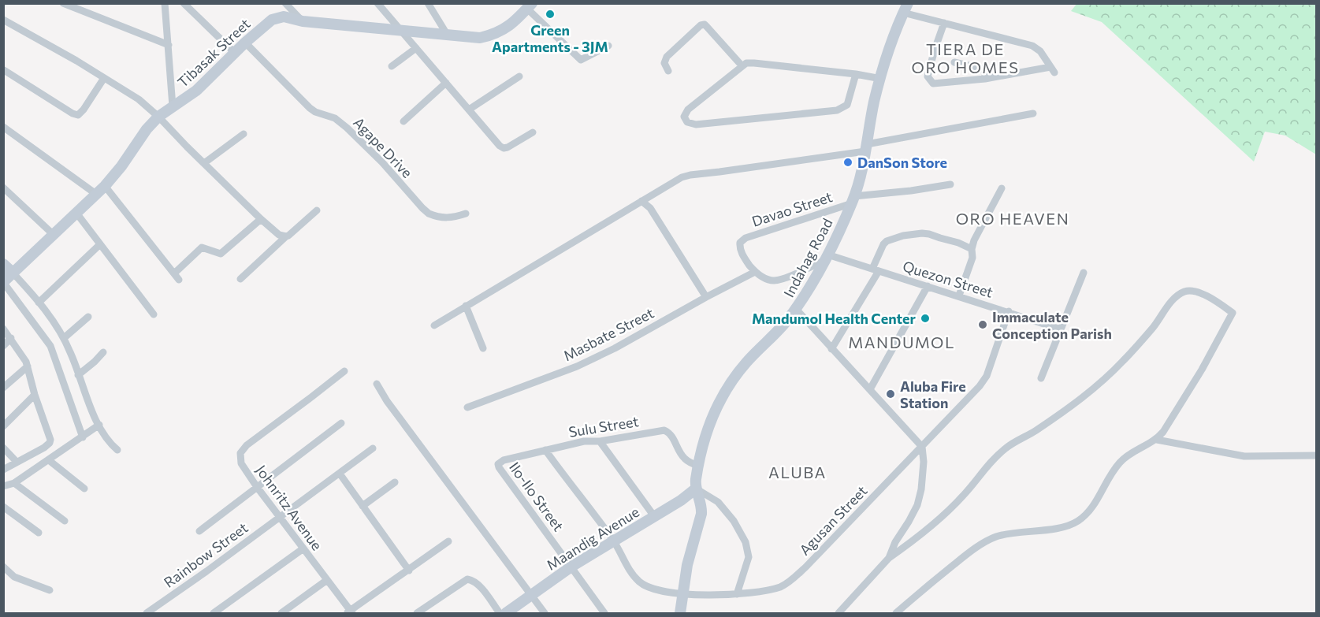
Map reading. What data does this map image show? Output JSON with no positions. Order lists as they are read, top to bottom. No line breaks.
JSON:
{"streets":{"street":["Tibasak Street","Agape Drive","Davao Street","Indahag Road","Quezon Street","Masbate Street","Sulu Street","Ilo-Ilo Street","Johnritz Avenue","Agusan Street","Maandig Avenue","Rainbow Street"]},"crossings":[["Tibasak Street","Agape Drive"],["Davao Street","Indahag Road"],["Davao Street","Masbate Street"],["Indahag Road","Quezon Street"],["Indahag Road","Sulu Street"],["Indahag Road","Agusan Street"],["Indahag Road","Maandig Avenue"],["Quezon Street","Agusan Street"],["Sulu Street","Ilo-Ilo Street"],["Sulu Street","Agusan Street"],["Ilo-Ilo Street","Maandig Avenue"],["Johnritz Avenue","Rainbow Street"],["Agusan Street","Maandig Avenue"]],"districts":["TIERA DE ORO HOMES","ORO HEAVEN","MANDUMOL","ALUBA"],"places":["Green Apartments - 3JM","DanSon Store","Mandumol Health Center","Immaculate Conception Parish","Aluba Fire Station"]}
